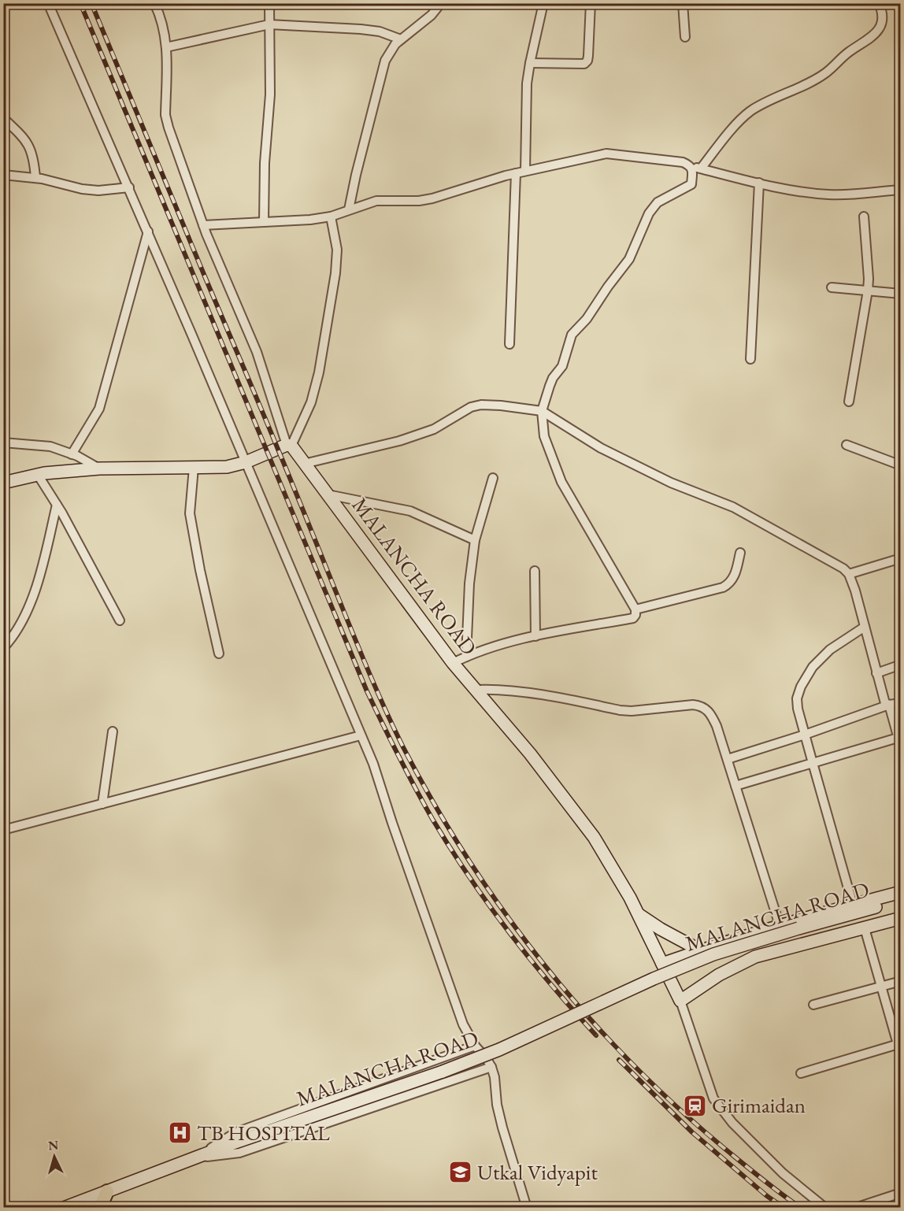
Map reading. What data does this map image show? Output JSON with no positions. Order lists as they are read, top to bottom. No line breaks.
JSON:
{"streets":{"street":["MALANCHA ROAD"]},"places":{"station":["Girimaidan"],"hospital":["TB HOSPITAL"],"school or university":["Utkal Vidyapit"]},"north":"top"}
